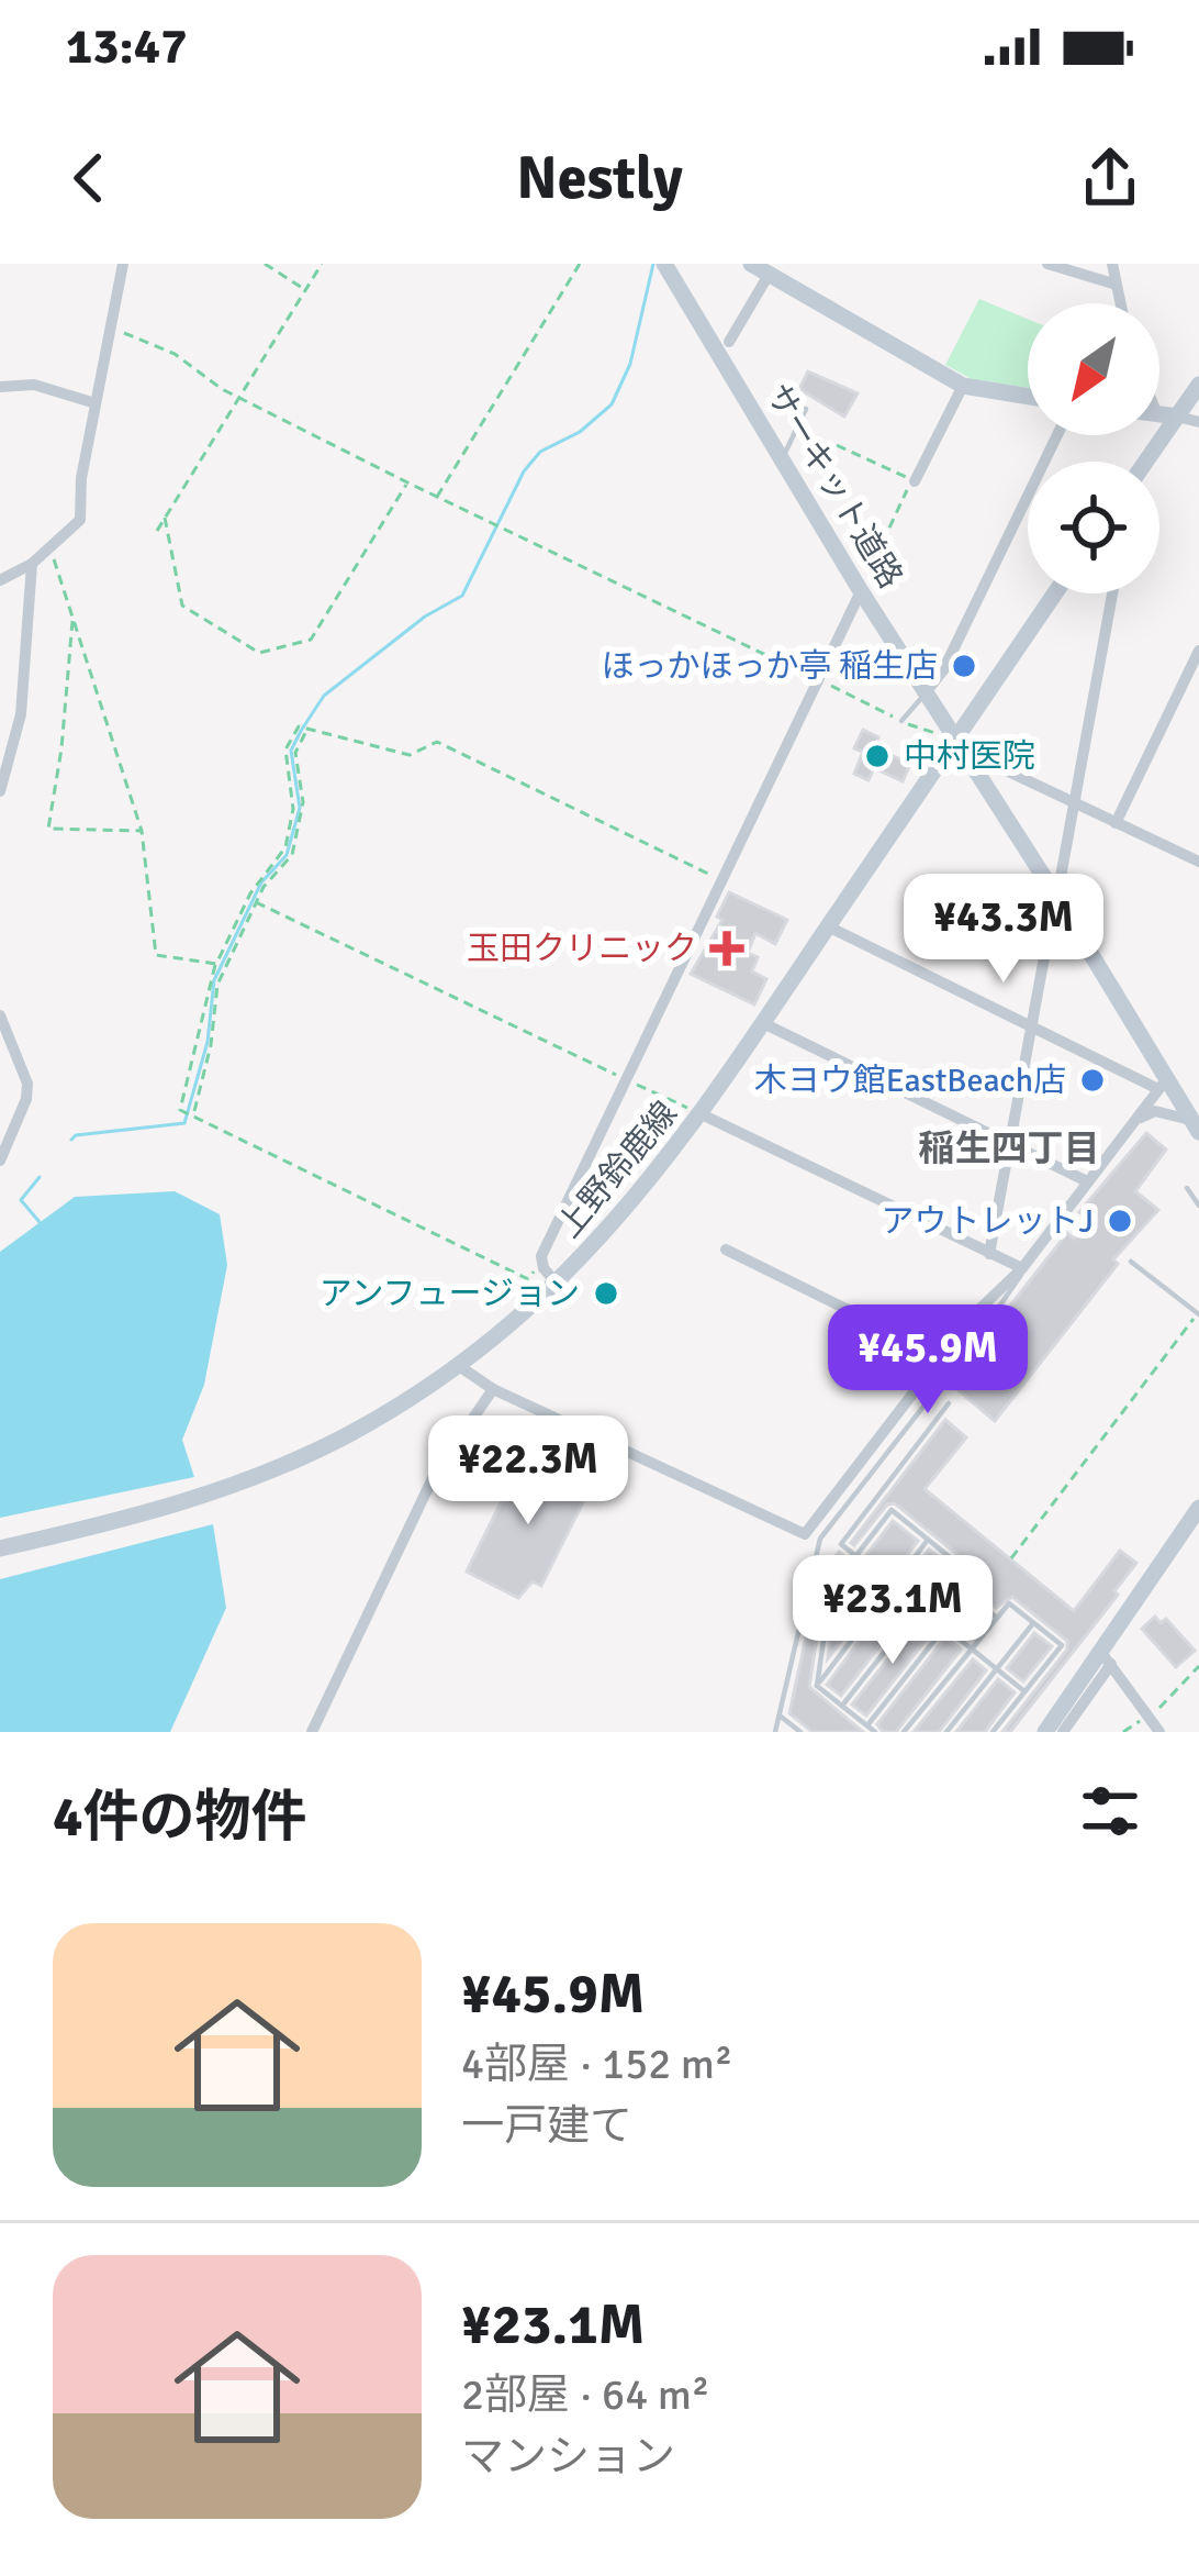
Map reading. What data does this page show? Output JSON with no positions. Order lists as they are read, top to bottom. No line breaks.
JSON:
{"streets":{"main road":["サーキット道路","上野鈴鹿線"]},"crossings":[["サーキット道路","上野鈴鹿線"]],"districts":["稲生四丁目"],"places":{"other":["ほっかほっか亭 稲生店","中村医院","木ヨウ館EastBeach店","アウトレットJ","アンフュージョン"],"health":["玉田クリニック"]},"north":"bottom left","page":{"status":"13:47","header":"Nestly","price":["¥43.3M","¥45.9M","¥22.3M","¥23.1M"],"heading":"4件の物件","list":[{"name":"¥45.9M","note":"4部屋 · 152 m² · 一戸建て"},{"name":"¥23.1M","note":"2部屋 · 64 m² · マンション"}]}}
